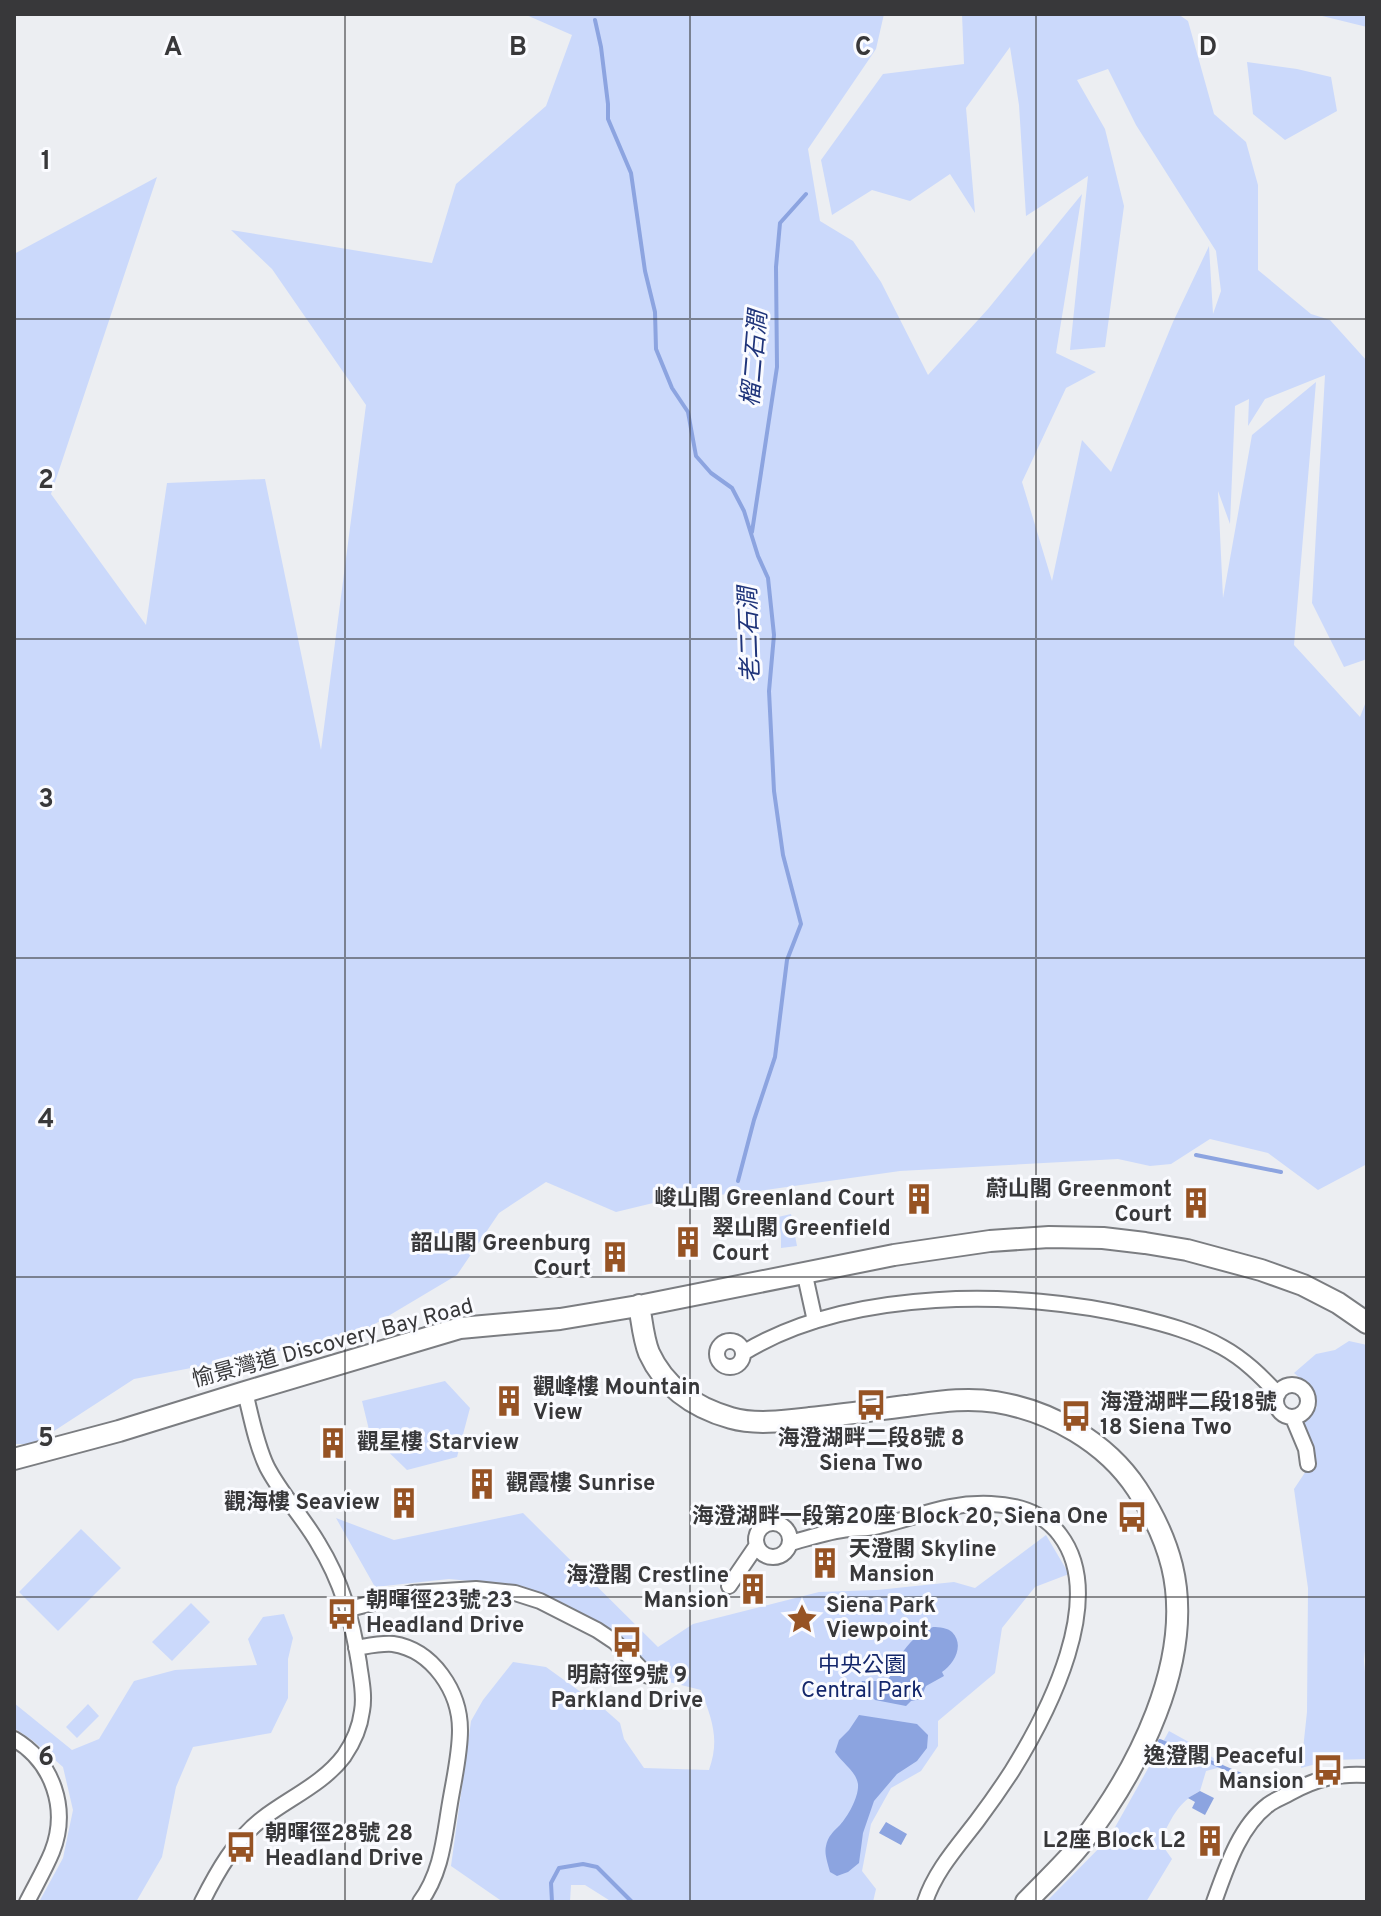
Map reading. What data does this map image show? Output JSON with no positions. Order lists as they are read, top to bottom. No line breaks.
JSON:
{"streets":{"street":["愉景灣道 Discovery Bay Road"]},"water":["榴二石澗","老二石澗"],"parks":["中央公園 Central Park"],"places":{"building":["峻山閣 Greenland Court","蔚山閣 Greenmont Court","翠山閣 Greenfield Court","韶山閣 Greenburg Court","觀峰樓 Mountain View","觀星樓 Starview","觀霞樓 Sunrise","觀海樓 Seaview","天澄閣 Skyline Mansion","海澄閣 Crestline Mansion","L2座 Block L2"],"bus stop":["海澄湖畔二段8號 8 Siena Two","海澄湖畔二段18號 18 Siena Two","海澄湖畔一段第20座 Block 20, Siena One","朝暉徑23號 23 Headland Drive","明蔚徑9號 9 Parkland Drive","逸澄閣 Peaceful Mansion","朝暉徑28號 28 Headland Drive"],"place":["Siena Park Viewpoint"]},"grid":{"columns":["A","B","C","D"],"rows":["1","2","3","4","5","6"]}}
